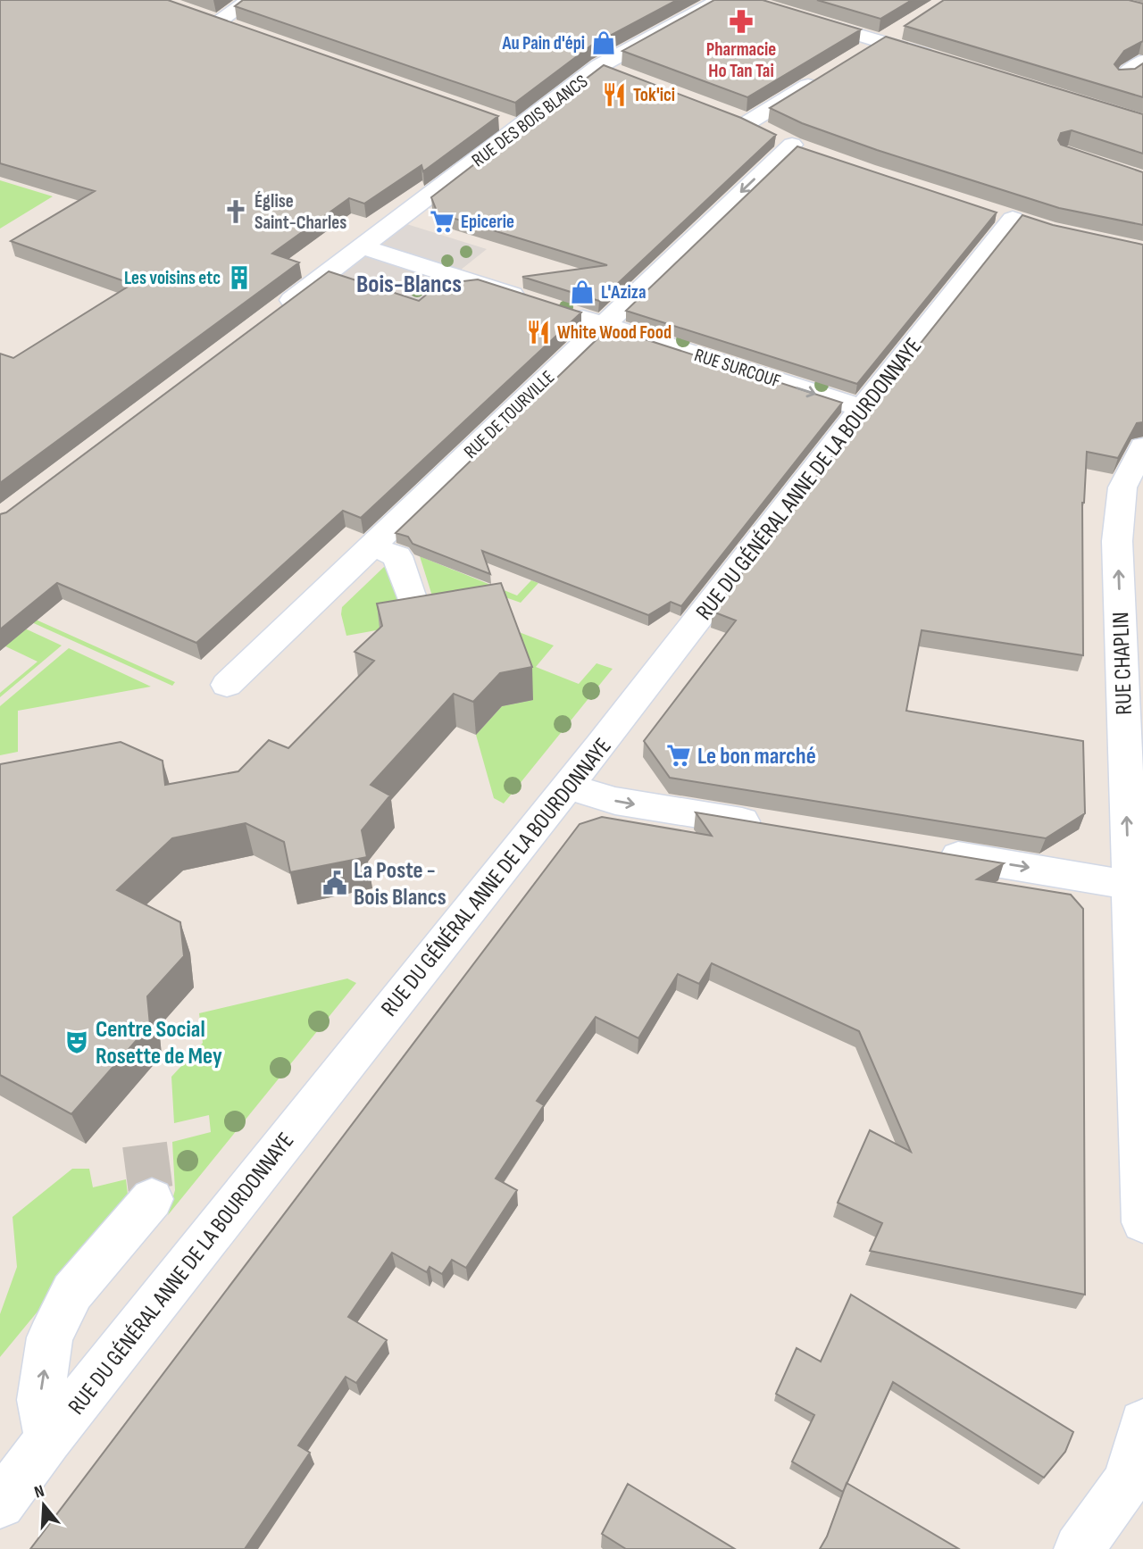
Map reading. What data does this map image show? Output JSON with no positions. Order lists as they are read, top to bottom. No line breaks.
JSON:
{"streets":{"street":["RUE DES BOIS BLANCS","RUE SURCOUF","RUE DE TOURVILLE","RUE DU GÉNÉRAL ANNE DE LA BOURDONNAYE","RUE CHAPLIN"]},"crossings":[["RUE SURCOUF","RUE DE TOURVILLE"],["RUE SURCOUF","RUE DU GÉNÉRAL ANNE DE LA BOURDONNAYE"]],"one_way":["RUE SURCOUF","RUE CHAPLIN"],"districts":["Bois-Blancs"],"places":{"pharmacy":["Pharmacie Ho Tan Tai"],"shop":["Au Pain d'épi","L'Aziza"],"restaurant":["Tok'ici","White Wood Food"],"church":["Église Saint-Charles"],"supermarket":["Epicerie","Le bon marché"],"building":["Les voisins etc"],"public building":["La Poste - Bois Blancs"],"theatre":["Centre Social Rosette de Mey"]},"north":"top"}
